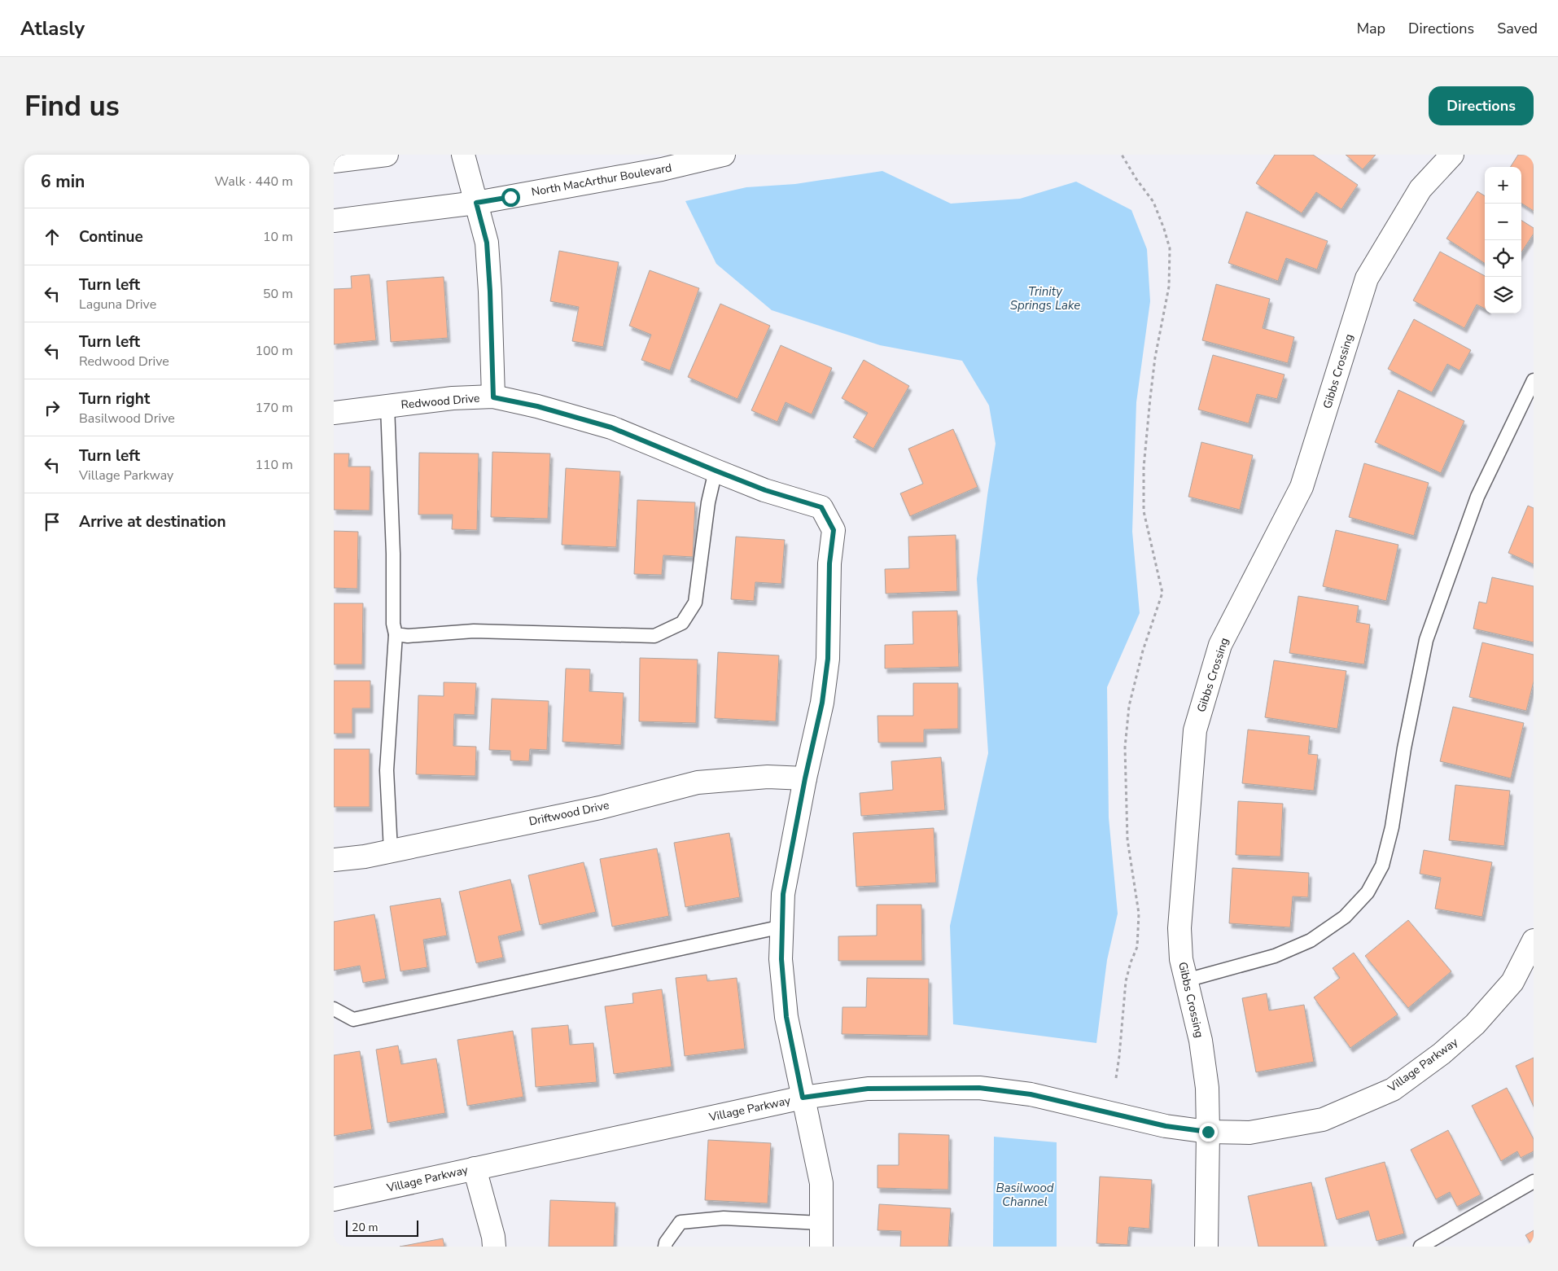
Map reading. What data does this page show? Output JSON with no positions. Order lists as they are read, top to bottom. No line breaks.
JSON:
{"streets":{"street":["North MacArthur Boulevard","Gibbs Crossing","Redwood Drive","Driftwood Drive","Village Parkway"]},"crossings":[["Gibbs Crossing","Village Parkway"],["Redwood Drive","Driftwood Drive"]],"water":["Trinity Springs Lake","Basilwood Channel"],"scale_bar":"20 m","page":{"header":"Atlasly","nav":["Map","Directions","Saved"],"buttons":"Directions","title":"Find us","heading":["6 min","Walk · 440 m"],"map_buttons":["+","−"],"list":[["Continue","10 m"],["Turn left","Laguna Drive","50 m"],["Turn left","Redwood Drive","100 m"],["Turn right","Basilwood Drive","170 m"],["Turn left","Village Parkway","110 m"],"Arrive at destination"],"scale":"20 m"}}
